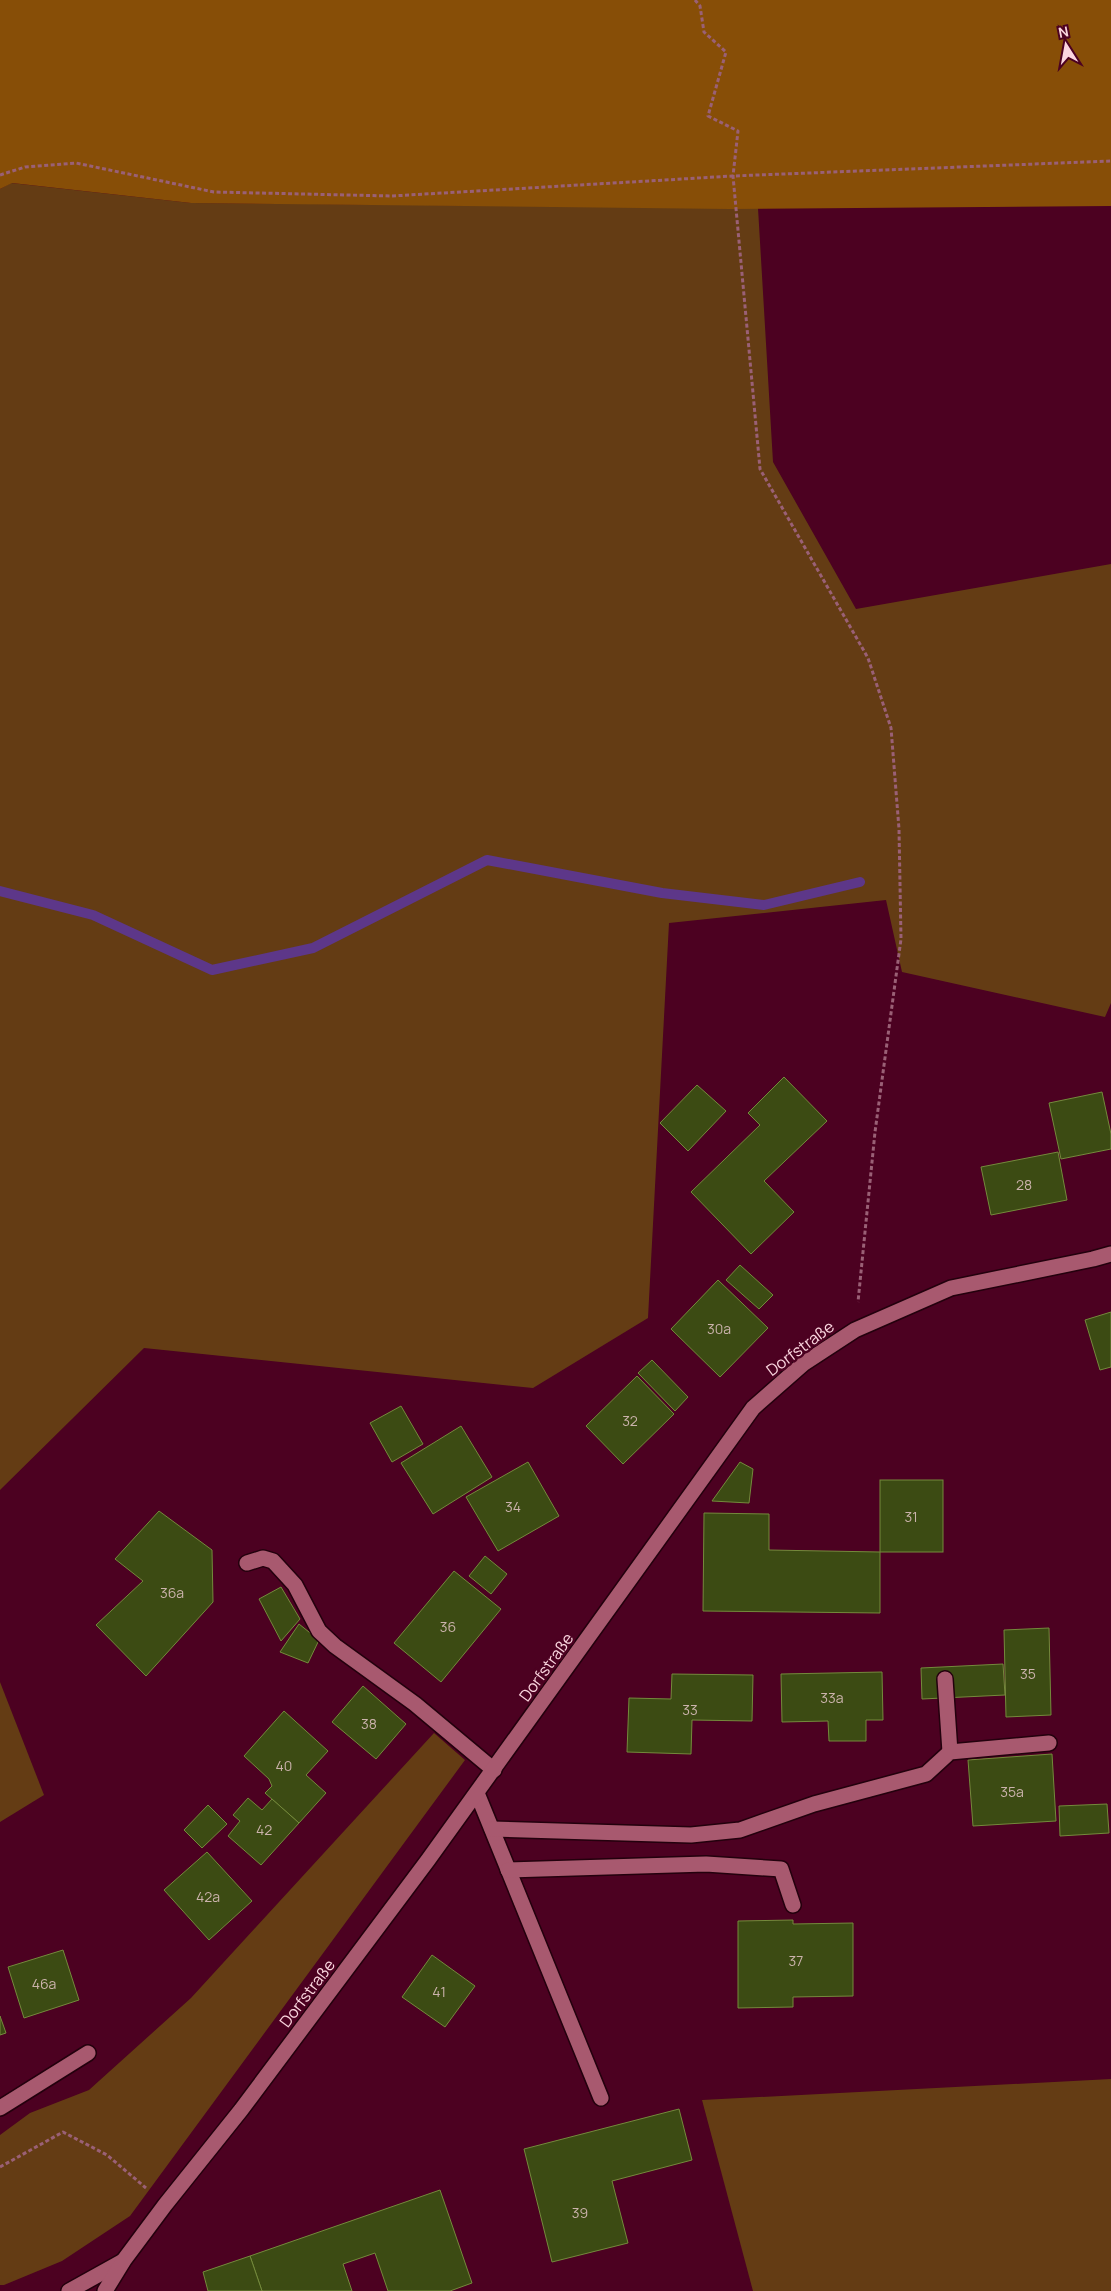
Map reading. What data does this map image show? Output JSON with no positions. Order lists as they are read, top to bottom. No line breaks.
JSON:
{"streets":{"street":["Dorfstraße"]},"house_numbers":["28","30a","32","34","31","36a","36","35","33a","33","38","40","35a","42","42a","37","46a","41","39"],"north":"top"}
